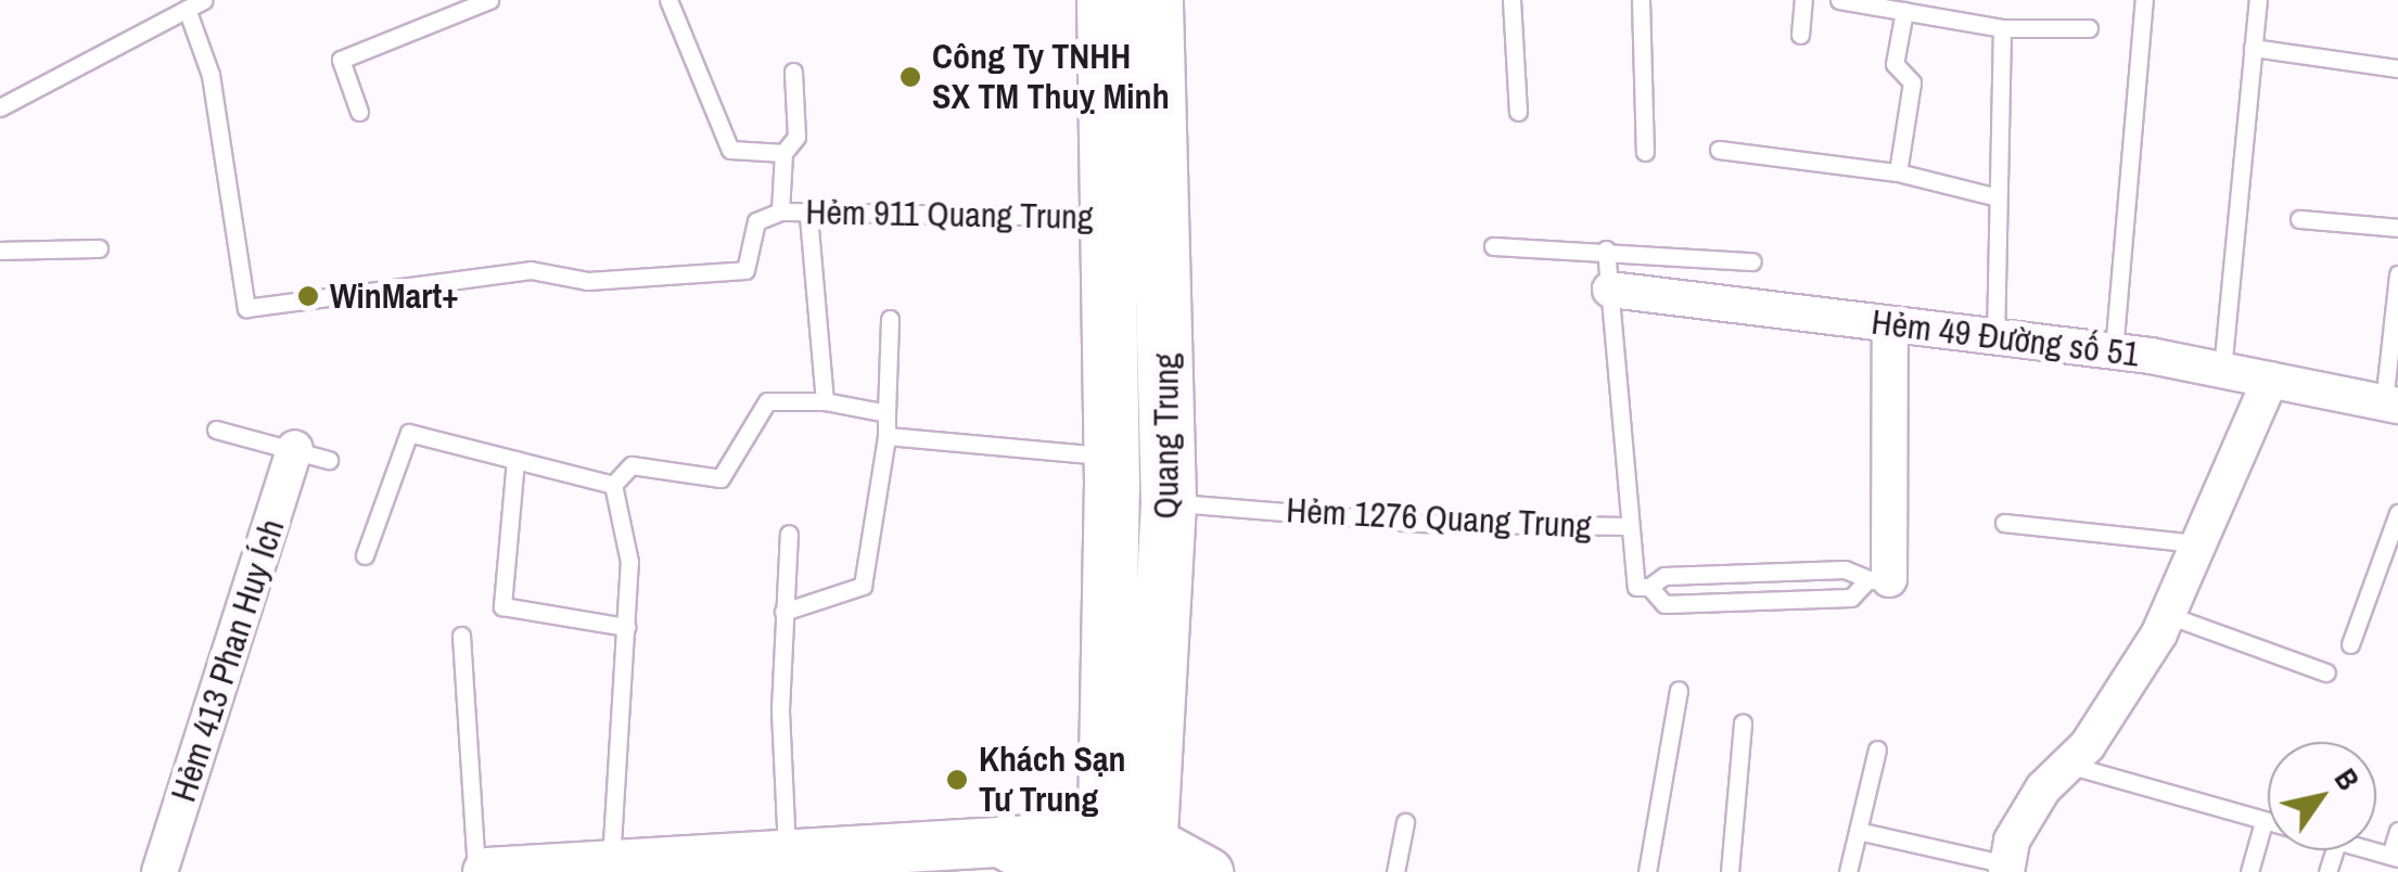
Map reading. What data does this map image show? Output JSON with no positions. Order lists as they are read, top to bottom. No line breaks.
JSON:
{"streets":{"main road":["Quang Trung"],"street":["Hẻm 49 Đường số 51","Hẻm 413 Phan Huy Ích"],"lane":["Hẻm 911 Quang Trung","Hẻm 1276 Quang Trung"]},"crossings":[["Hẻm 911 Quang Trung","Quang Trung"],["Hẻm 49 Đường số 51","Hẻm 1276 Quang Trung"],["Quang Trung","Hẻm 1276 Quang Trung"]],"places":["Công Ty TNHH SX TM Thuỵ Minh","WinMart+","Khách Sạn Tư Trung"],"north":"top right"}
